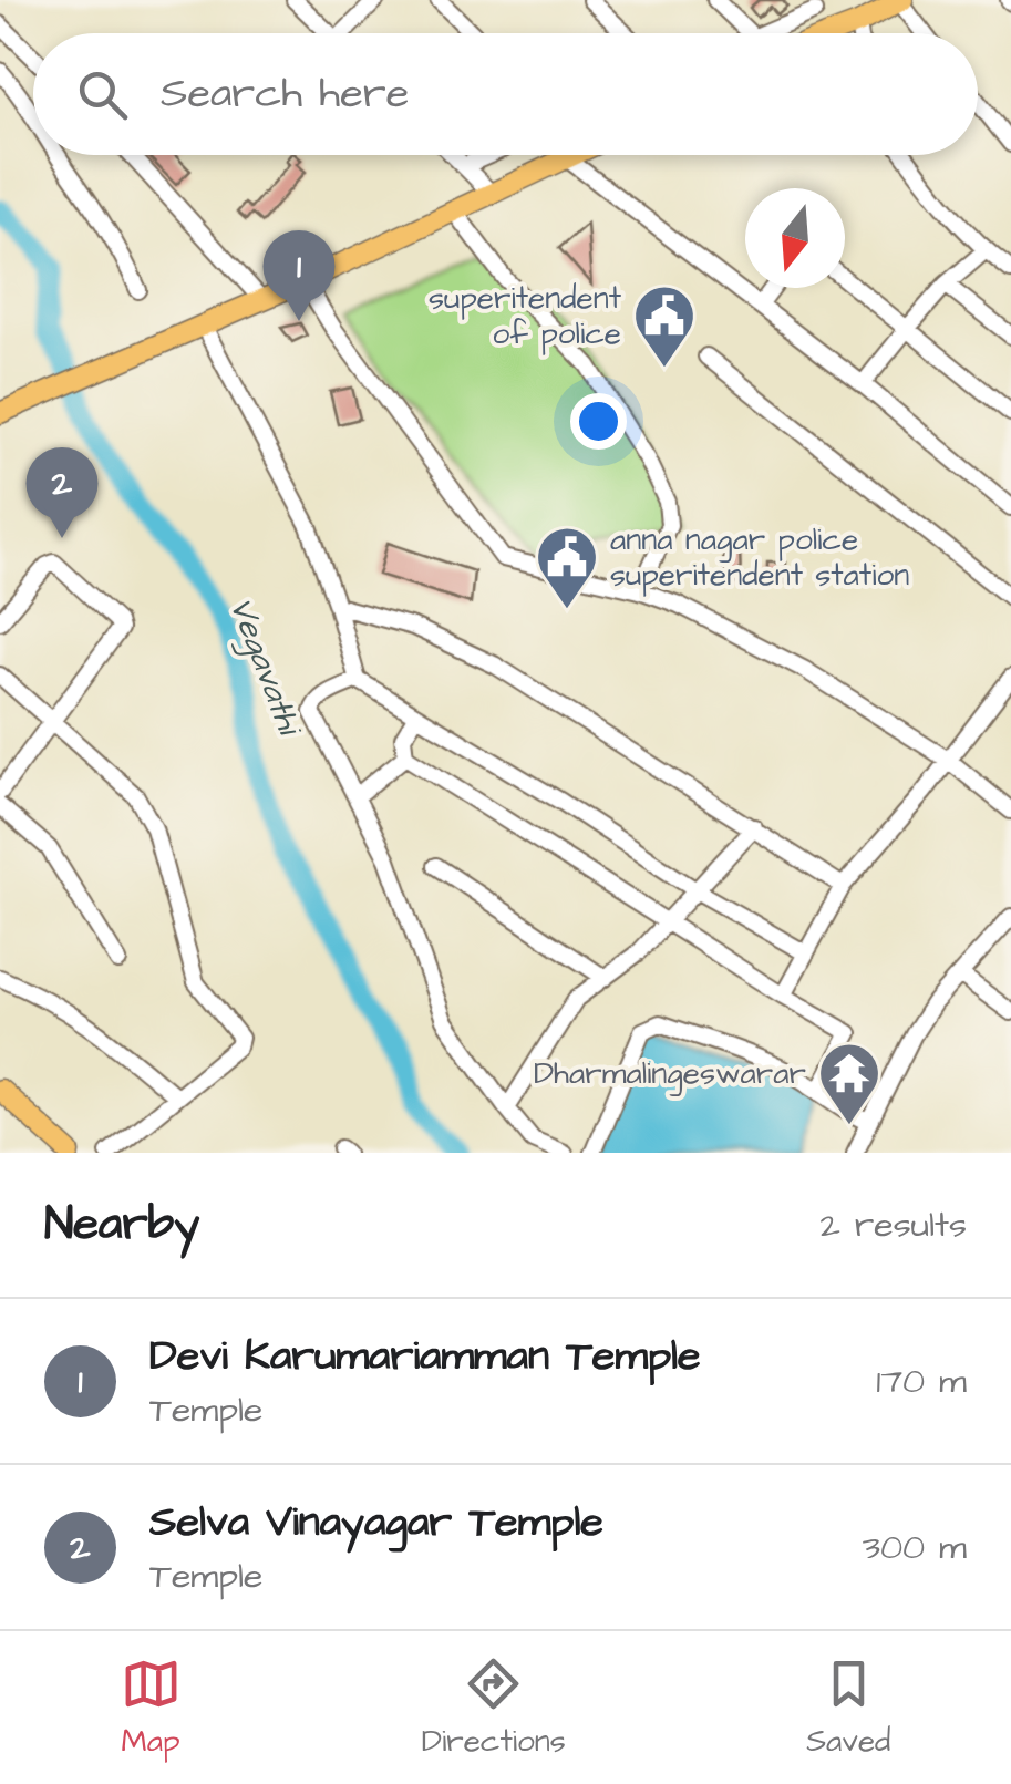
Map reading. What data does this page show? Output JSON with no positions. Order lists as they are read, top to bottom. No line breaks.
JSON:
{"water":["Vegavathi"],"places":{"public building":["superitendent of police","anna nagar police superitendent station"],"temple":["Dharmalingeswarar"]},"north":"bottom","page":{"search":"Search here","pins":["1","2"],"heading":["Nearby","2 results"],"list":[{"mark":"1","name":"Devi Karumariamman Temple","note":"Temple","value":"170 m"},{"mark":"2","name":"Selva Vinayagar Temple","note":"Temple","value":"300 m"}],"nav":["Map","Directions","Saved"]}}
